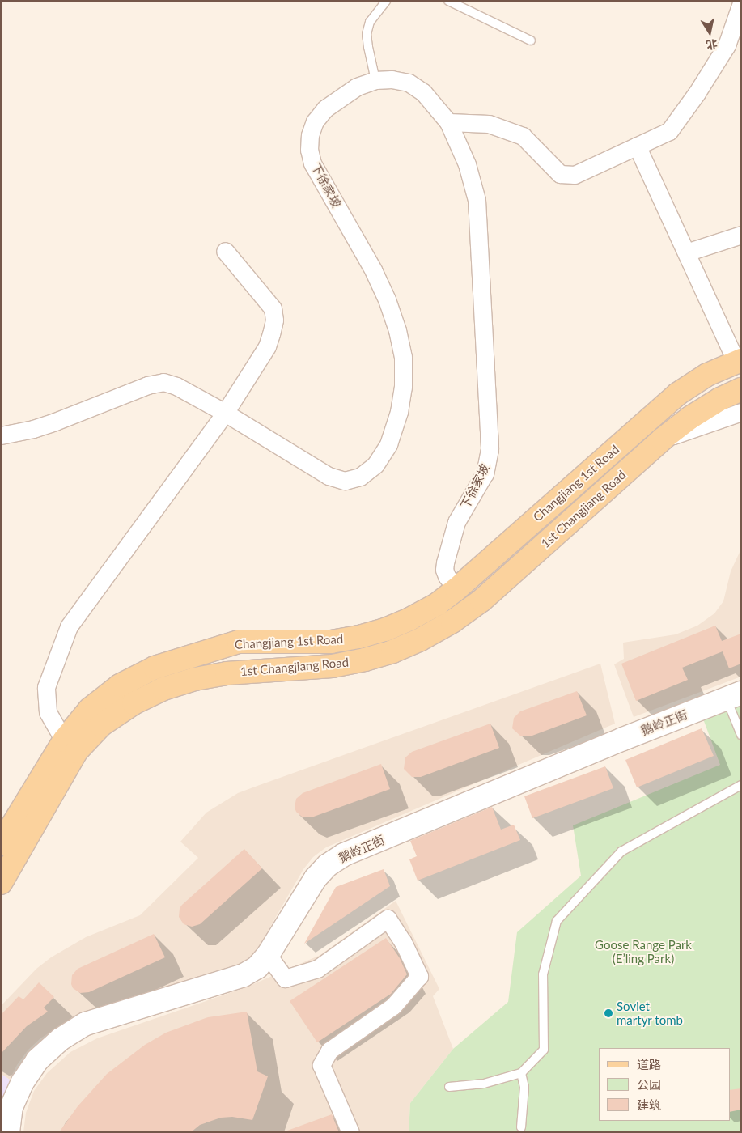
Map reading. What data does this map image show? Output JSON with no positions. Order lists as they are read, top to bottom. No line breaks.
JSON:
{"streets":{"main road":["Changjiang 1st Road","1st Changjiang Road"],"street":["下徐家坡","鹅岭正街"]},"crossings":[["下徐家坡","Changjiang 1st Road"]],"parks":["Goose Range Park (E’ling Park)"],"places":["Soviet martyr tomb"],"legend":["道路","公园","建筑"],"north":"bottom"}
